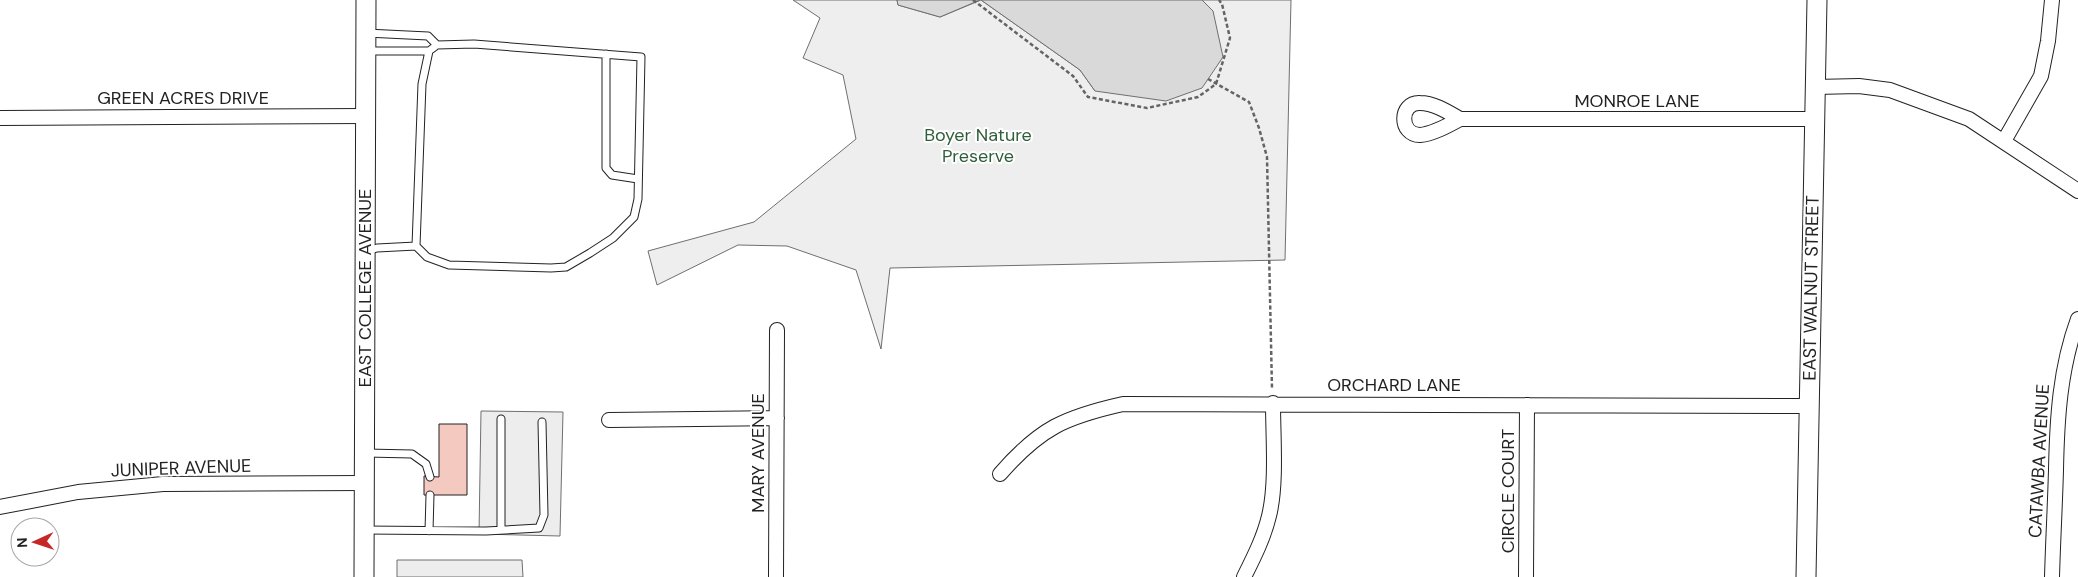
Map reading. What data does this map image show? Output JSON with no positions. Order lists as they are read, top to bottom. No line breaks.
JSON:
{"streets":{"main road":["EAST COLLEGE AVENUE","EAST WALNUT STREET"],"street":["GREEN ACRES DRIVE","MONROE LANE","ORCHARD LANE","MARY AVENUE","CATAWBA AVENUE","JUNIPER AVENUE","CIRCLE COURT"]},"crossings":[["GREEN ACRES DRIVE","EAST COLLEGE AVENUE"],["MONROE LANE","EAST WALNUT STREET"],["EAST COLLEGE AVENUE","JUNIPER AVENUE"],["EAST WALNUT STREET","ORCHARD LANE"],["ORCHARD LANE","CIRCLE COURT"]],"parks":["Boyer Nature Preserve"],"north":"left"}
